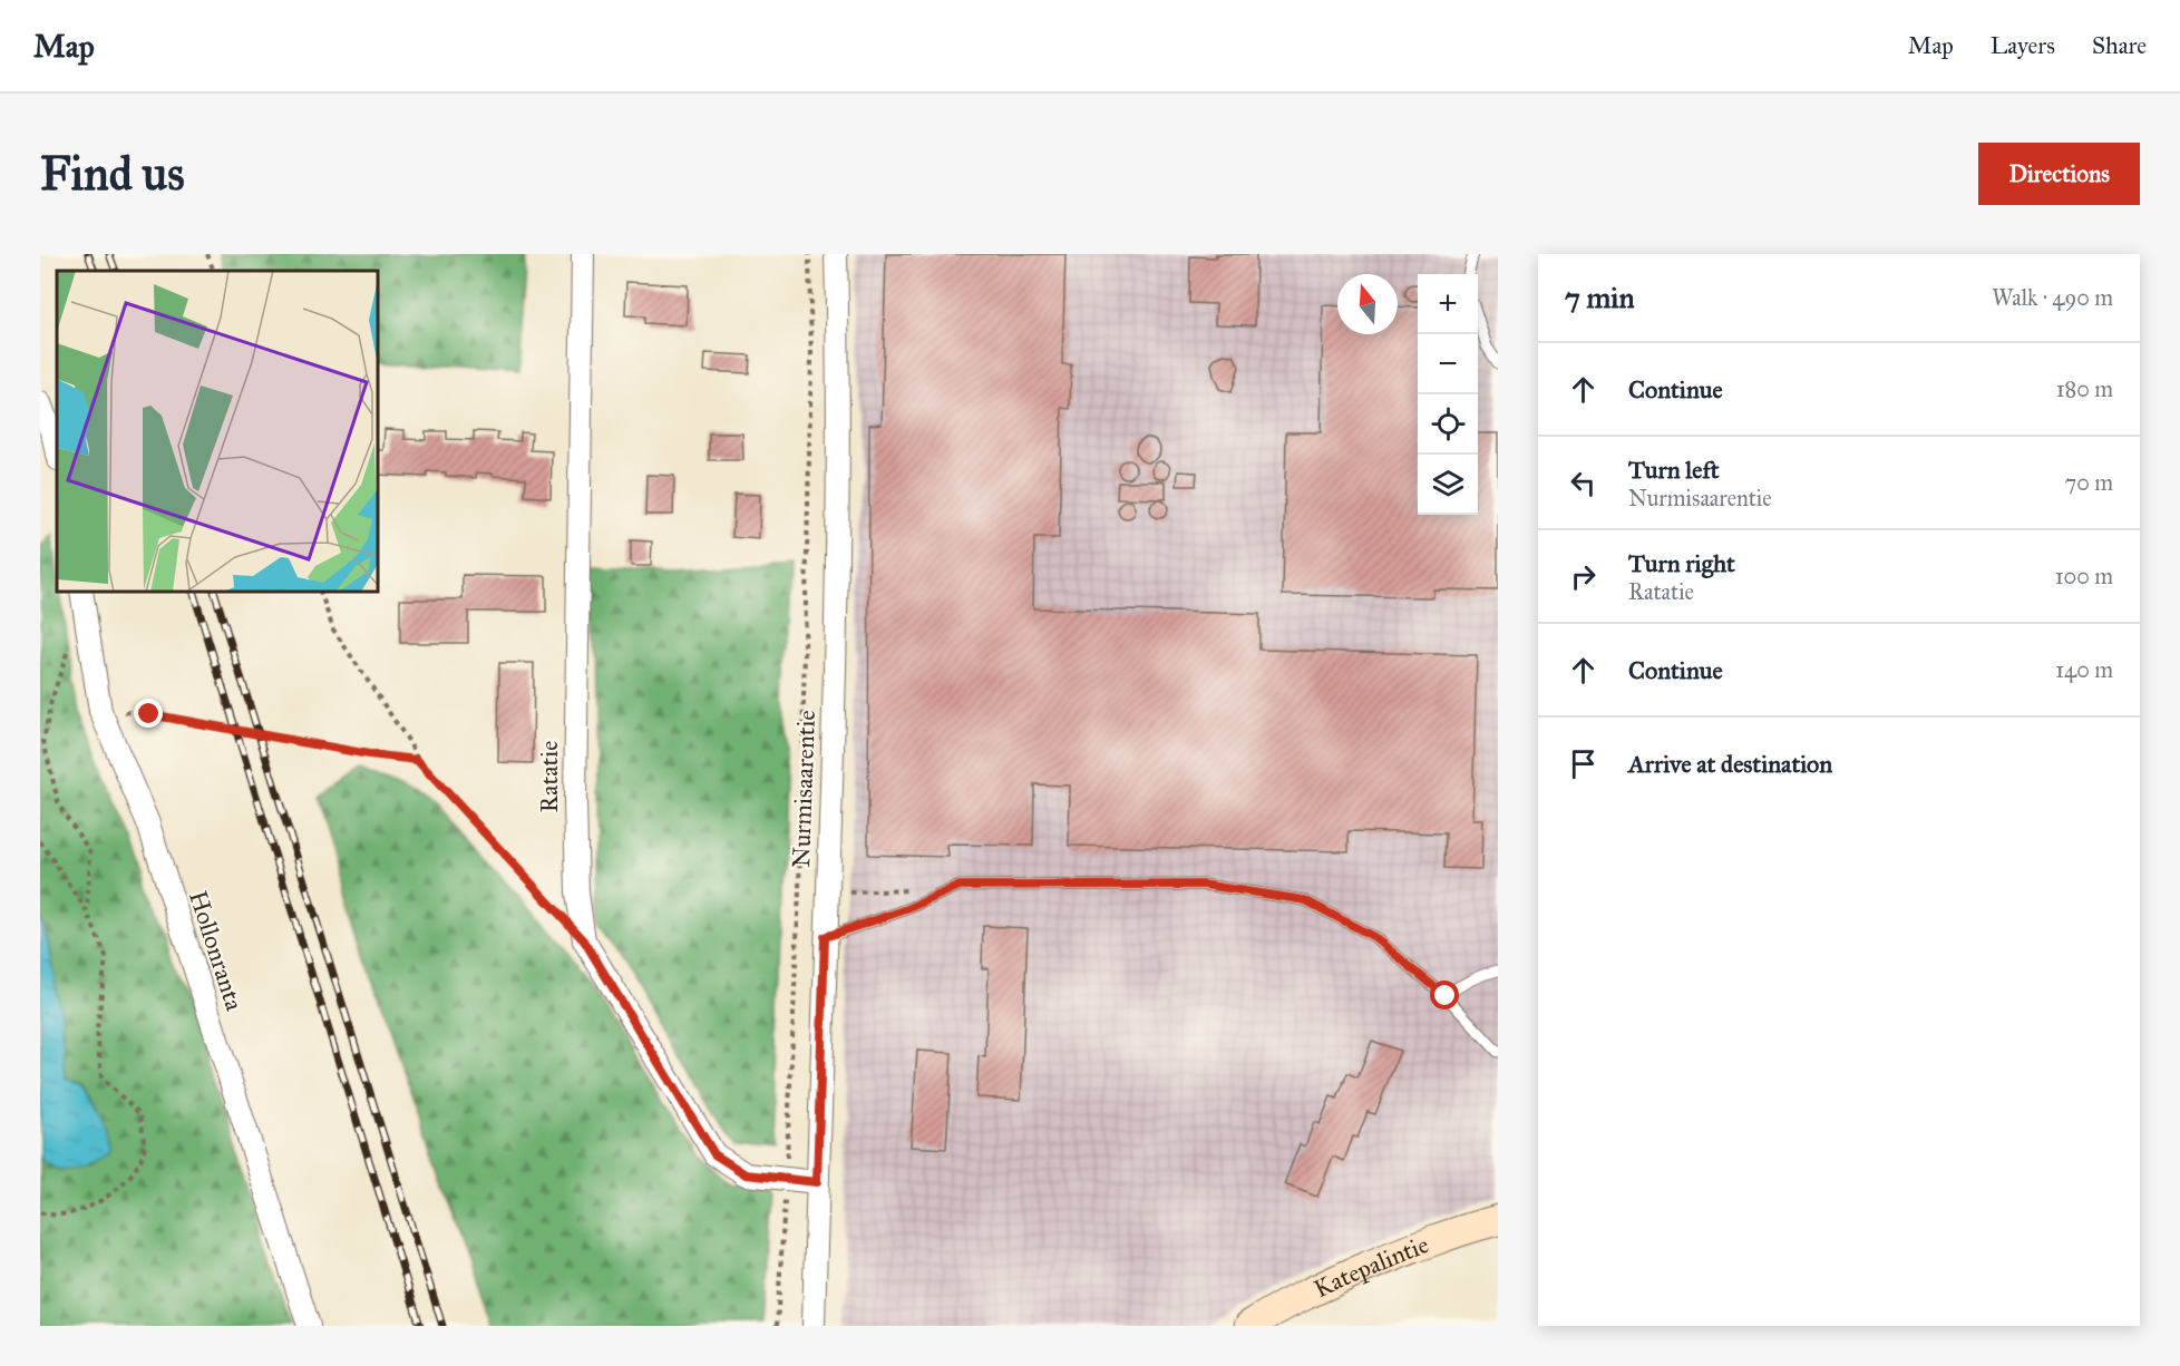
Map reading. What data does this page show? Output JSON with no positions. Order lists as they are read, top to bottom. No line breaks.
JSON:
{"streets":{"street":["Ratatie","Nurmisaarentie","Hollonranta","Katepalintie"]},"crossings":[["Ratatie","Nurmisaarentie"]],"north":"top","page":{"header":"Map","nav":["Map","Layers","Share"],"buttons":"Directions","title":"Find us","heading":["7 min","Walk · 490 m"],"map_buttons":["+","−"],"list":[["Continue","180 m"],["Turn left","Nurmisaarentie","70 m"],["Turn right","Ratatie","100 m"],["Continue","140 m"],"Arrive at destination"]}}
